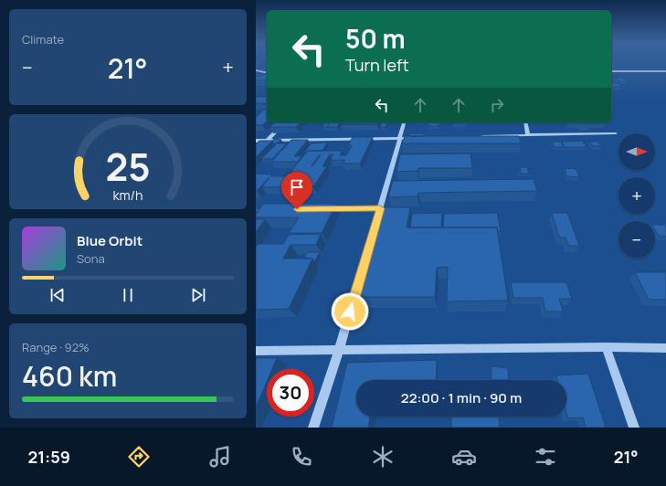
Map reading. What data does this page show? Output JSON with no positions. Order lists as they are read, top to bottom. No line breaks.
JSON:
{"north":"right","page":{"tile":["Climate",["Range · 92%","460 km"]],"turn":["50 m","Turn left"],"heat":["−","21°","+"],"map_buttons":["+","−"],"song":["Blue Orbit","Sona"],"limit":"30","trip":"22:00 · 1 min · 90 m","tabs":["21:59","21°"],"gauge":["25","km/h"]}}
